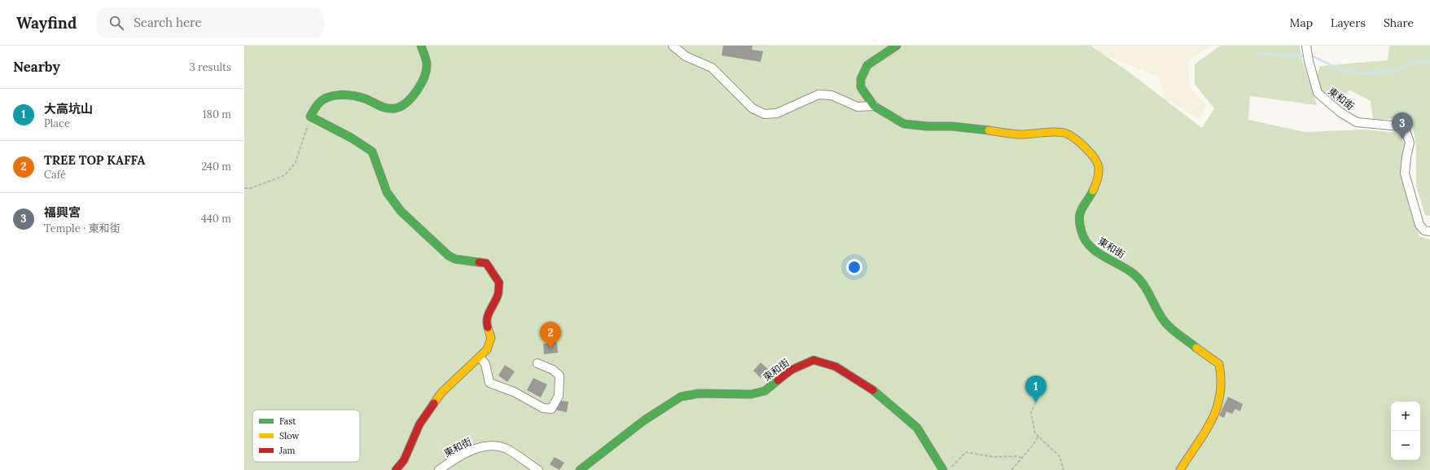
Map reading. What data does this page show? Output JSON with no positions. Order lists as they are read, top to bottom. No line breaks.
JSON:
{"streets":{"street":["東和街"]},"legend":["Fast","Slow","Jam"],"page":{"header":"Wayfind","search":"Search here","nav":["Map","Layers","Share"],"heading":["Nearby","3 results"],"list":[{"mark":"1","name":"大高坑山","note":"Place","value":"180 m"},{"mark":"2","name":"TREE TOP KAFFA","note":"Café","value":"240 m"},{"mark":"3","name":"福興宮","note":"Temple · 東和街","value":"440 m"}],"pins":["3","2","1"],"map_buttons":["+","−"]}}
